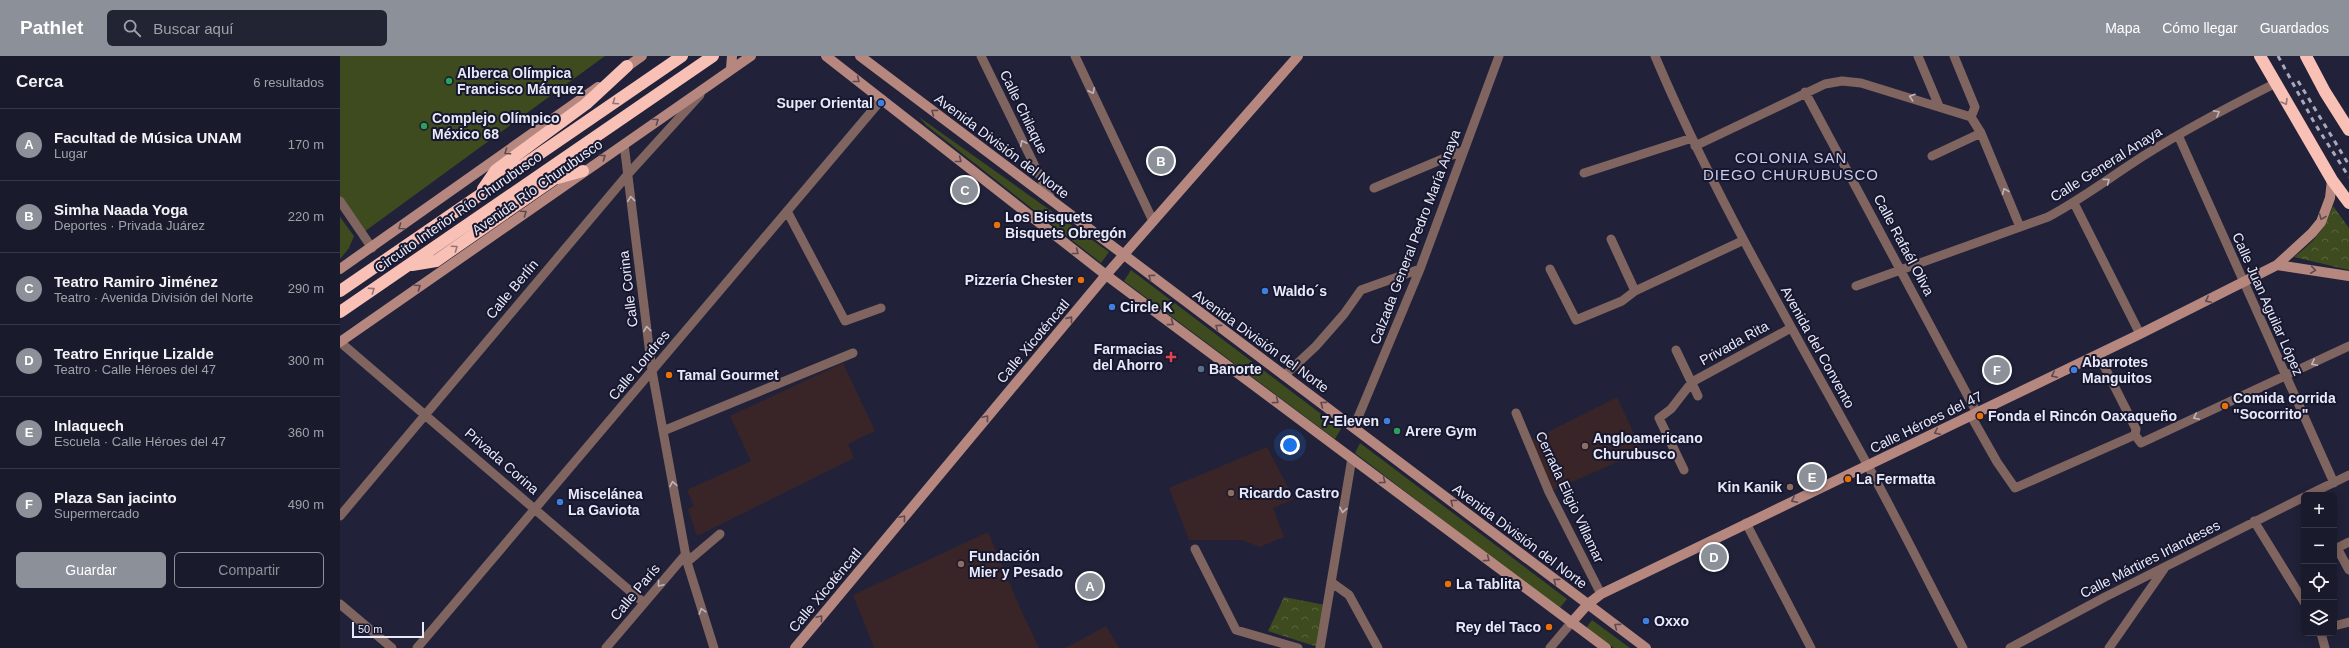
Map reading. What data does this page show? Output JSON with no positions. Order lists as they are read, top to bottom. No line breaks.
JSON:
{"streets":{"highway":["Circuito Interior Río Churubusco"],"main road":["Avenida División del Norte","Avenida Río Churubusco","Calle Xicoténcatl","Calle Héroes del 47"],"street":["Calle Chilaque","Calle General Anaya","Calzada General Pedro María Anaya","Calle Rafaél Oliva","Calle Berlín","Calle Corina","Calle Juan Aguilar López","Privada Rita","Avenida del Convento","Calle Londres","Privada Corina","Cerrada Eligio Villamar","Calle Mártires Irlandeses","Calle París"]},"crossings":[["Calle Chilaque","Avenida División del Norte"],["Avenida División del Norte","Calzada General Pedro María Anaya"],["Avenida División del Norte","Calle Xicoténcatl"],["Avenida División del Norte","Calle Héroes del 47"],["Calle General Anaya","Calle Rafaél Oliva"],["Calle General Anaya","Calle Juan Aguilar López"],["Avenida Río Churubusco","Calle Berlín"],["Avenida Río Churubusco","Calle Corina"],["Avenida Río Churubusco","Privada Corina"],["Calle Rafaél Oliva","Calle Héroes del 47"],["Calle Berlín","Calle Corina"],["Calle Berlín","Privada Corina"],["Calle Corina","Calle Londres"],["Calle Corina","Calle París"],["Calle Juan Aguilar López","Calle Héroes del 47"],["Privada Rita","Avenida del Convento"],["Avenida del Convento","Calle Héroes del 47"],["Calle Londres","Privada Corina"],["Calle Héroes del 47","Cerrada Eligio Villamar"],["Privada Corina","Calle París"]],"one_way":["Calle Chilaque","Calle General Anaya","Calle Corina","Calle Xicoténcatl","Calle Héroes del 47","Calle París"],"districts":["COLONIA SAN DIEGO CHURUBUSCO"],"places":{"other":["Alberca Olímpica Francisco Márquez","Super Oriental","Complejo Olímpico México 68","Los Bisquets Bisquets Obregón","Pizzería Chester","Waldo´s","Circle K","Banorte","Abarrotes Manguitos","Tamal Gourmet","Comida corrida \"Socorrito\"","Fonda el Rincón Oaxaqueño","7-Eleven","Arere Gym","Angloamericano Churubusco","La Fermatta","Kin Kanik","Ricardo Castro","Miscelánea La Gaviota","Fundación Mier y Pesado","La Tablita","Oxxo","Rey del Taco"],"health":["Farmacias del Ahorro"]},"scale_bar":"50 m","page":{"header":"Pathlet","search":"Buscar aquí","nav":["Mapa","Cómo llegar","Guardados"],"heading":["Cerca","6 resultados"],"list":[{"mark":"A","name":"Facultad de Música UNAM","note":"Lugar","value":"170 m"},{"mark":"B","name":"Simha Naada Yoga","note":"Deportes · Privada Juárez","value":"220 m"},{"mark":"C","name":"Teatro Ramiro Jiménez","note":"Teatro · Avenida División del Norte","value":"290 m"},{"mark":"D","name":"Teatro Enrique Lizalde","note":"Teatro · Calle Héroes del 47","value":"300 m"},{"mark":"E","name":"Inlaquech","note":"Escuela · Calle Héroes del 47","value":"360 m"},{"mark":"F","name":"Plaza San jacinto","note":"Supermercado","value":"490 m"}],"pins":["B","C","F","E","D","A"],"map_buttons":["+","−"],"buttons":["Guardar","Compartir"],"scale":"50 m"}}
